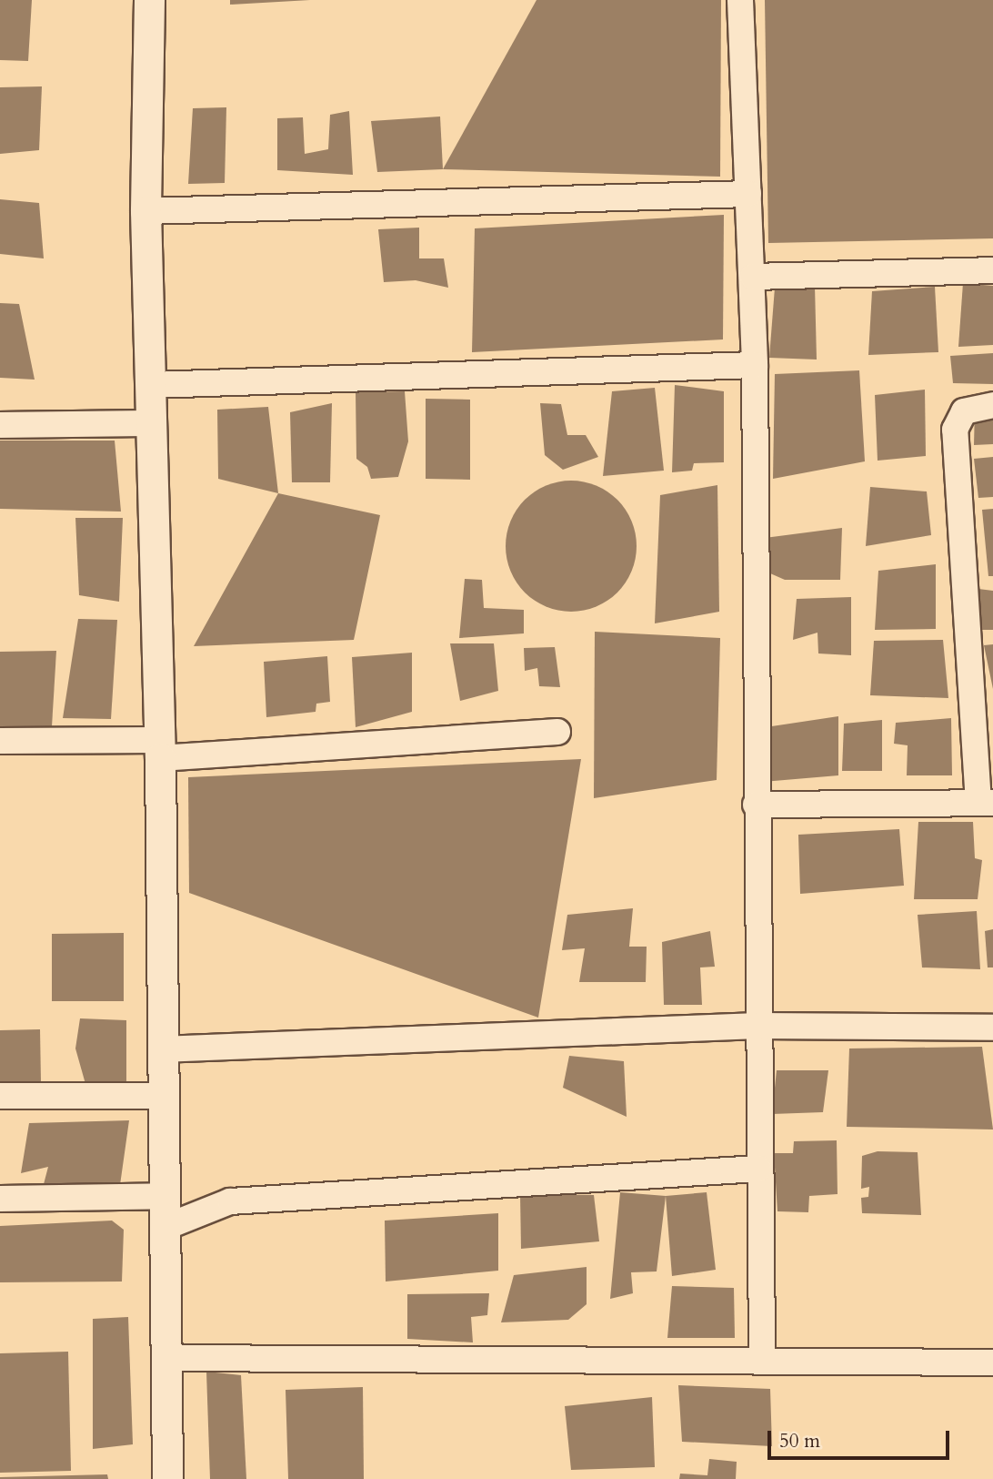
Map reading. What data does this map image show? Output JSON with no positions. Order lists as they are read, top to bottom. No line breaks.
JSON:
{"scale_bar":"50 m"}
